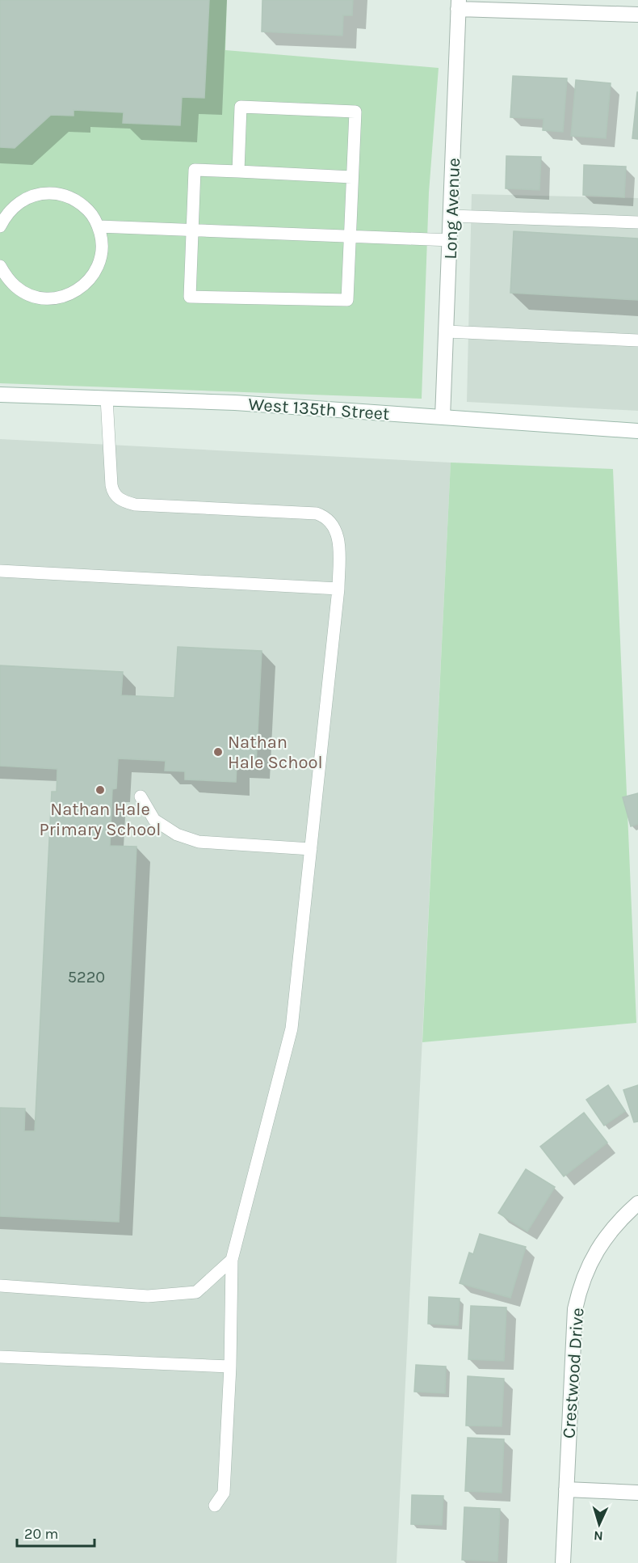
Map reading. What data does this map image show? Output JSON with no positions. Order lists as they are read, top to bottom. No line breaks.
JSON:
{"streets":{"street":["Long Avenue","West 135th Street","Crestwood Drive"]},"crossings":[["Long Avenue","West 135th Street"]],"places":["Nathan Hale School","Nathan Hale Primary School"],"house_numbers":["5220"],"scale_bar":"20 m","north":"bottom"}
